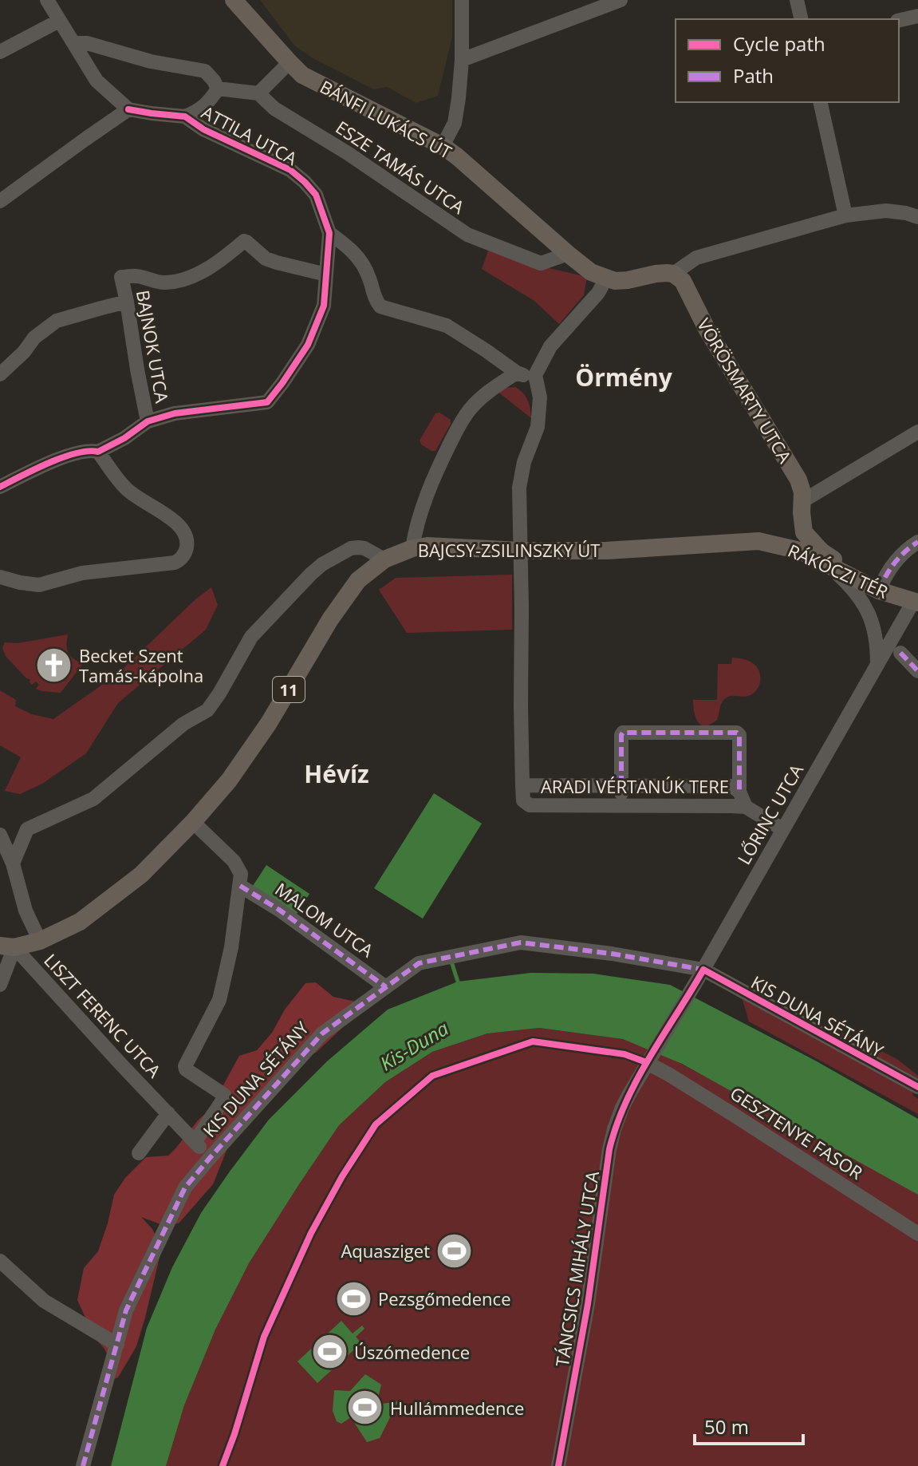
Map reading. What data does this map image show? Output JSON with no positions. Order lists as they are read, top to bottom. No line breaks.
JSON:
{"streets":{"main road":["BÁNFI LUKÁCS ÚT","VÖRÖSMARTY UTCA","BAJCSY-ZSILINSZKY ÚT","RÁKÓCZI TÉR","11"],"street":["ATTILA UTCA","ESZE TAMÁS UTCA","BAJNOK UTCA","ARADI VÉRTANÚK TERE","LŐRINC UTCA","MALOM UTCA","LISZT FERENC UTCA","KIS DUNA SÉTÁNY","GESZTENYE FASOR","TÁNCSICS MIHÁLY UTCA"]},"crossings":[["BÁNFI LUKÁCS ÚT","ESZE TAMÁS UTCA"],["ATTILA UTCA","BAJNOK UTCA"],["VÖRÖSMARTY UTCA","RÁKÓCZI TÉR"],["BAJCSY-ZSILINSZKY ÚT","RÁKÓCZI TÉR"],["BAJCSY-ZSILINSZKY ÚT","LISZT FERENC UTCA"],["RÁKÓCZI TÉR","LŐRINC UTCA"],["ARADI VÉRTANÚK TERE","LŐRINC UTCA"],["LŐRINC UTCA","KIS DUNA SÉTÁNY"],["LŐRINC UTCA","TÁNCSICS MIHÁLY UTCA"],["MALOM UTCA","LISZT FERENC UTCA"],["MALOM UTCA","KIS DUNA SÉTÁNY"]],"districts":["Örmény","Hévíz"],"water":["Kis-Duna"],"places":{"church":["Becket Szent Tamás-kápolna"],"sports":["Aquasziget","Pezsgőmedence","Úszómedence","Hullámmedence"]},"legend":["Cycle path","Path"],"scale_bar":"50 m"}
